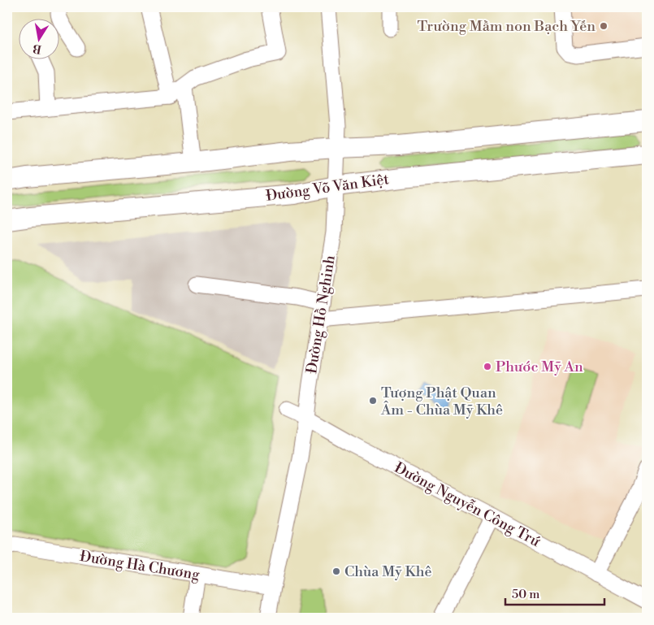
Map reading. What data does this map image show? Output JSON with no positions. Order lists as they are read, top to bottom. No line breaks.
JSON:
{"streets":{"main road":["Đường Võ Văn Kiệt"],"street":["Đường Hồ Nghinh","Đường Nguyễn Công Trứ","Đường Hà Chương"]},"crossings":[["Đường Võ Văn Kiệt","Đường Hồ Nghinh"],["Đường Hồ Nghinh","Đường Nguyễn Công Trứ"],["Đường Hồ Nghinh","Đường Hà Chương"]],"places":["Trường Mầm non Bạch Yến","Phước Mỹ An","Tượng Phật Quan Âm - Chùa Mỹ Khê","Chùa Mỹ Khê"],"scale_bar":"50 m","north":"bottom"}
